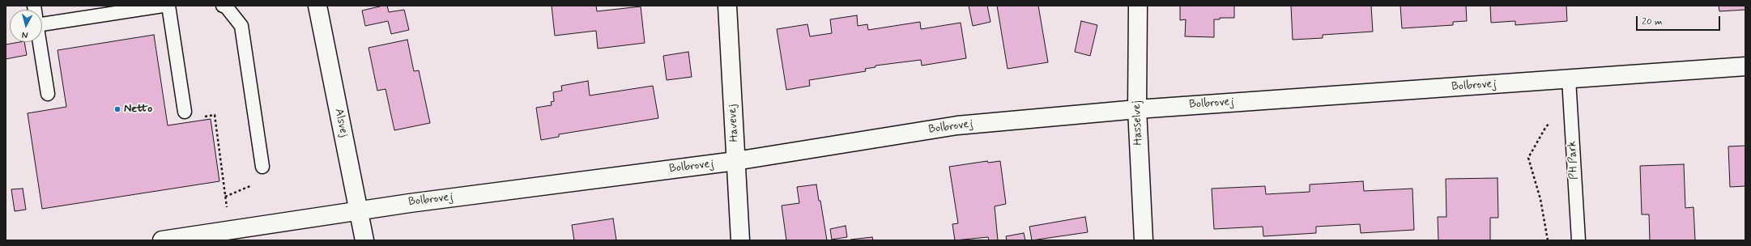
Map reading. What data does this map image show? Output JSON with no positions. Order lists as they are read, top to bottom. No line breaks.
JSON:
{"streets":{"street":["Bolbrovej","Alsvej","Havevej","Hasselvej"],"lane":["PH Park"]},"crossings":[["Bolbrovej","Alsvej"],["Bolbrovej","Havevej"],["Bolbrovej","Hasselvej"],["Bolbrovej","PH Park"]],"places":["Netto"],"scale_bar":"20 m","north":"bottom"}
